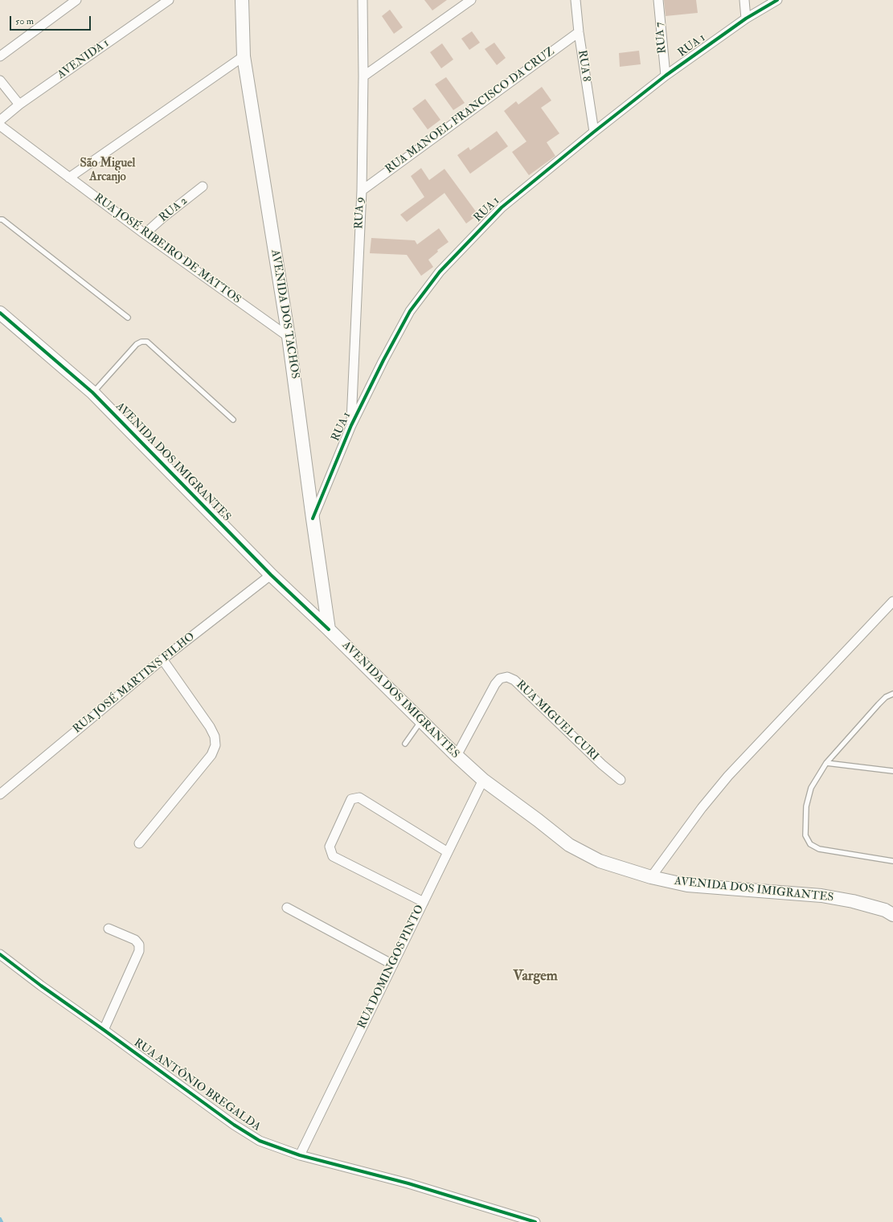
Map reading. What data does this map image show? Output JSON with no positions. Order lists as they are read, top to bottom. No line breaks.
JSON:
{"streets":{"street":["RUA 7","RUA 1","AVENIDA 1","RUA 8","RUA MANOEL FRANCISCO DA CRUZ","RUA 2","RUA 9","RUA JOSÉ RIBEIRO DE MATTOS","AVENIDA DOS TACHOS","AVENIDA DOS IMIGRANTES","RUA JOSÉ MARTINS FILHO","RUA MIGUEL CURI","RUA DOMINGOS PINTO","RUA ANTÔNIO BREGALDA"]},"crossings":[["RUA 7","RUA 1"],["RUA 1","RUA 8"],["RUA 1","RUA 9"],["RUA 1","AVENIDA DOS TACHOS"],["RUA 8","RUA MANOEL FRANCISCO DA CRUZ"],["RUA MANOEL FRANCISCO DA CRUZ","RUA 9"],["RUA 2","RUA JOSÉ RIBEIRO DE MATTOS"],["RUA JOSÉ RIBEIRO DE MATTOS","AVENIDA DOS TACHOS"],["AVENIDA DOS TACHOS","AVENIDA DOS IMIGRANTES"],["AVENIDA DOS IMIGRANTES","RUA JOSÉ MARTINS FILHO"],["AVENIDA DOS IMIGRANTES","RUA MIGUEL CURI"],["AVENIDA DOS IMIGRANTES","RUA DOMINGOS PINTO"],["RUA DOMINGOS PINTO","RUA ANTÔNIO BREGALDA"]],"districts":["São Miguel Arcanjo","Vargem"],"scale_bar":"50 m"}
